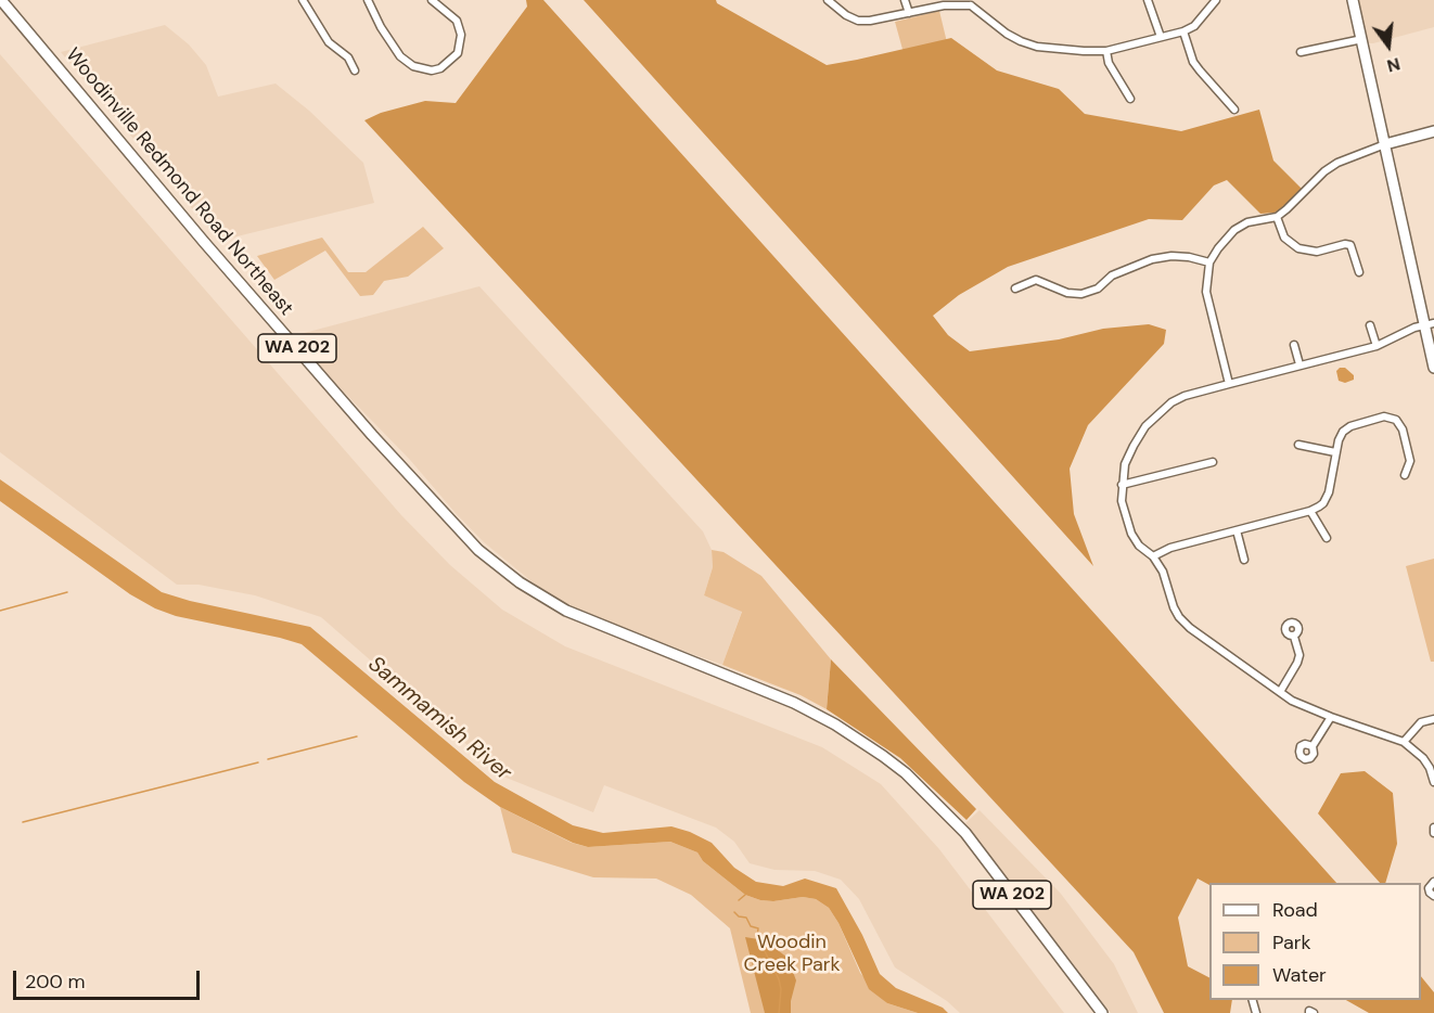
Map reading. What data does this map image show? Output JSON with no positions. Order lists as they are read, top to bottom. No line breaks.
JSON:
{"streets":{"main road":["Woodinville Redmond Road Northeast","WA 202"]},"water":["Sammamish River"],"parks":["Woodin Creek Park"],"legend":["Road","Park","Water"],"scale_bar":"200 m","north":"bottom"}
